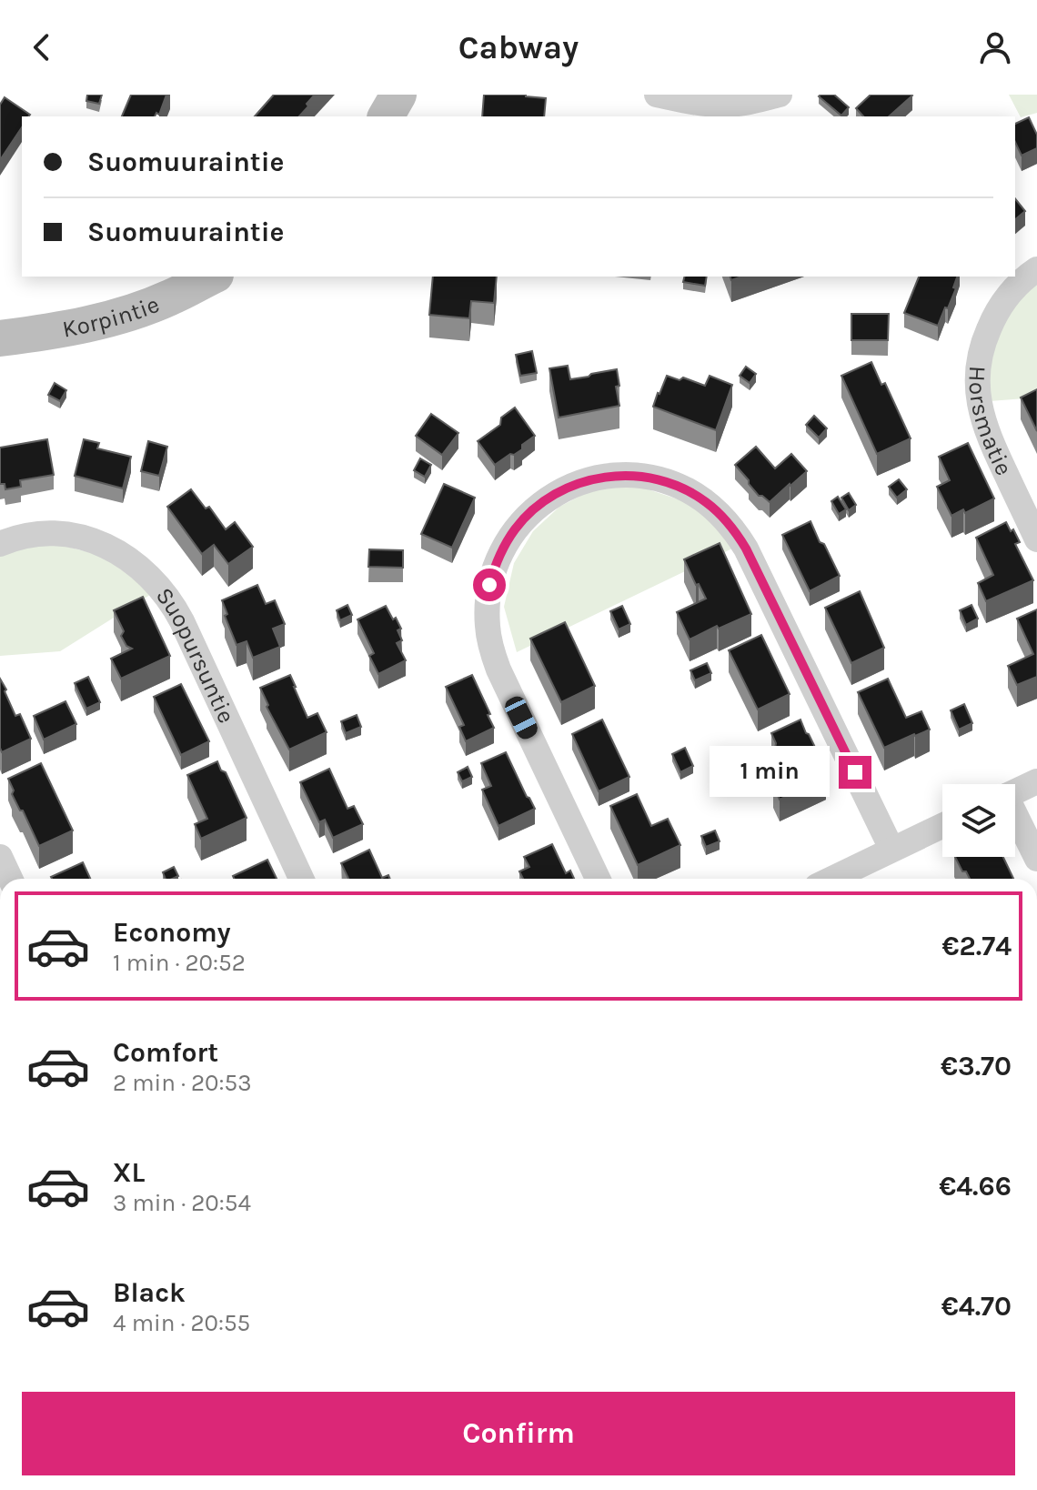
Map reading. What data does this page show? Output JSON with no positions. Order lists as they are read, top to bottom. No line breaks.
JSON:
{"streets":{"street":["Korpintie","Horsmatie","Suopursuntie"]},"page":{"header":"Cabway","banner":["Suomuuraintie","Suomuuraintie"],"bubble":"1 min","list":[{"name":"Economy","note":"1 min · 20:52","value":"€2.74"},{"name":"Comfort","note":"2 min · 20:53","value":"€3.70"},{"name":"XL","note":"3 min · 20:54","value":"€4.66"},{"name":"Black","note":"4 min · 20:55","value":"€4.70"}],"buttons":"Confirm"}}
